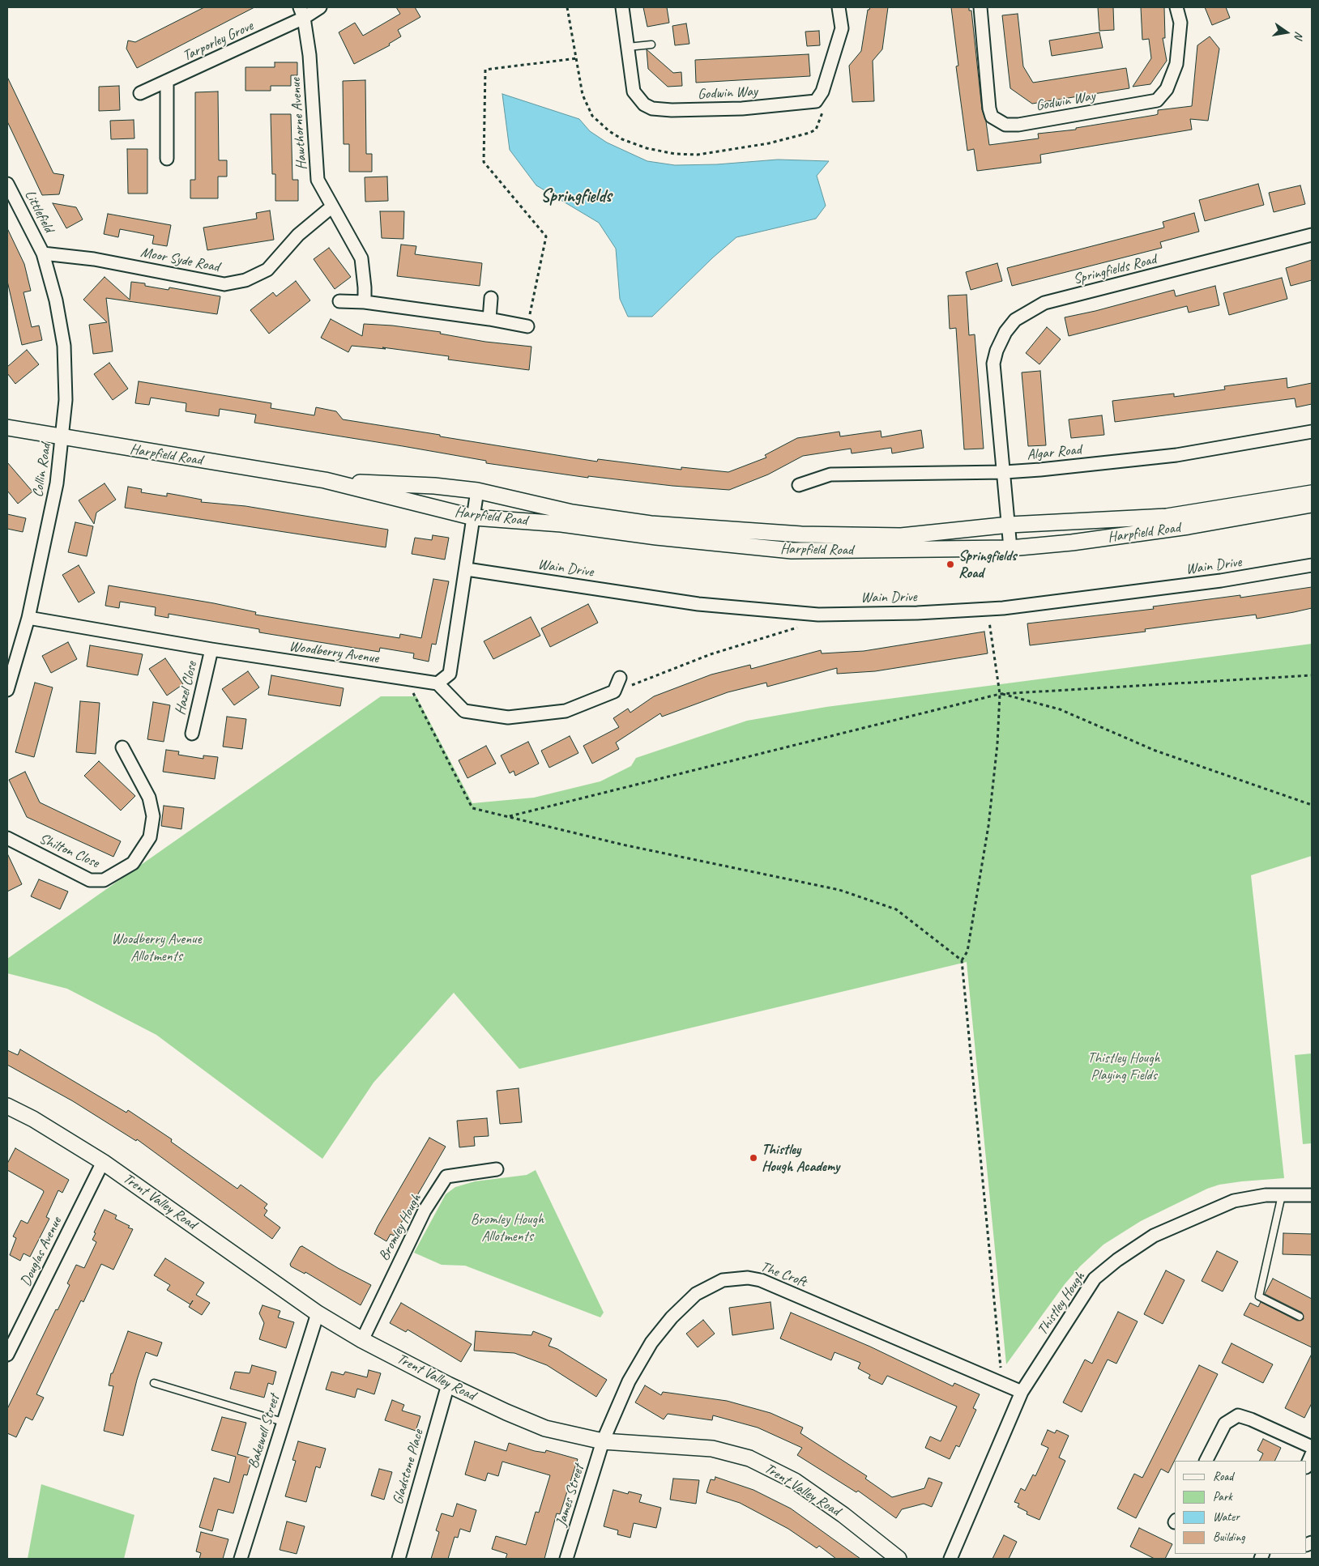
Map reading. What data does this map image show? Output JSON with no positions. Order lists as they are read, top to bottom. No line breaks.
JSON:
{"streets":{"street":["Tarporley Grove","Godwin Way","Hawthorne Avenue","Littlefield","Moor Syde Road","Springfields Road","Algar Road","Harpfield Road","Collin Road","Wain Drive","Woodberry Avenue","Hazel Close","Shilton Close","Trent Valley Road","Bromley Hough","Douglas Avenue","The Croft","Thistley Hough","Bakewell Street","Gladstone Place","James Street"]},"crossings":[["Tarporley Grove","Hawthorne Avenue"],["Hawthorne Avenue","Moor Syde Road"],["Littlefield","Moor Syde Road"],["Littlefield","Collin Road"],["Moor Syde Road","Collin Road"],["Springfields Road","Algar Road"],["Springfields Road","Harpfield Road"],["Harpfield Road","Collin Road"],["Collin Road","Woodberry Avenue"],["Woodberry Avenue","Hazel Close"],["Trent Valley Road","Bromley Hough"],["Trent Valley Road","Douglas Avenue"],["Trent Valley Road","The Croft"],["Trent Valley Road","Bakewell Street"],["Trent Valley Road","Gladstone Place"],["Trent Valley Road","James Street"],["The Croft","Thistley Hough"],["The Croft","James Street"]],"districts":["Springfields"],"parks":["Woodberry Avenue Allotments","Thistley Hough Playing Fields","Bromley Hough Allotments"],"places":["Springfields Road","Thistley Hough Academy"],"legend":["Road","Park","Water","Building"],"north":"right"}
